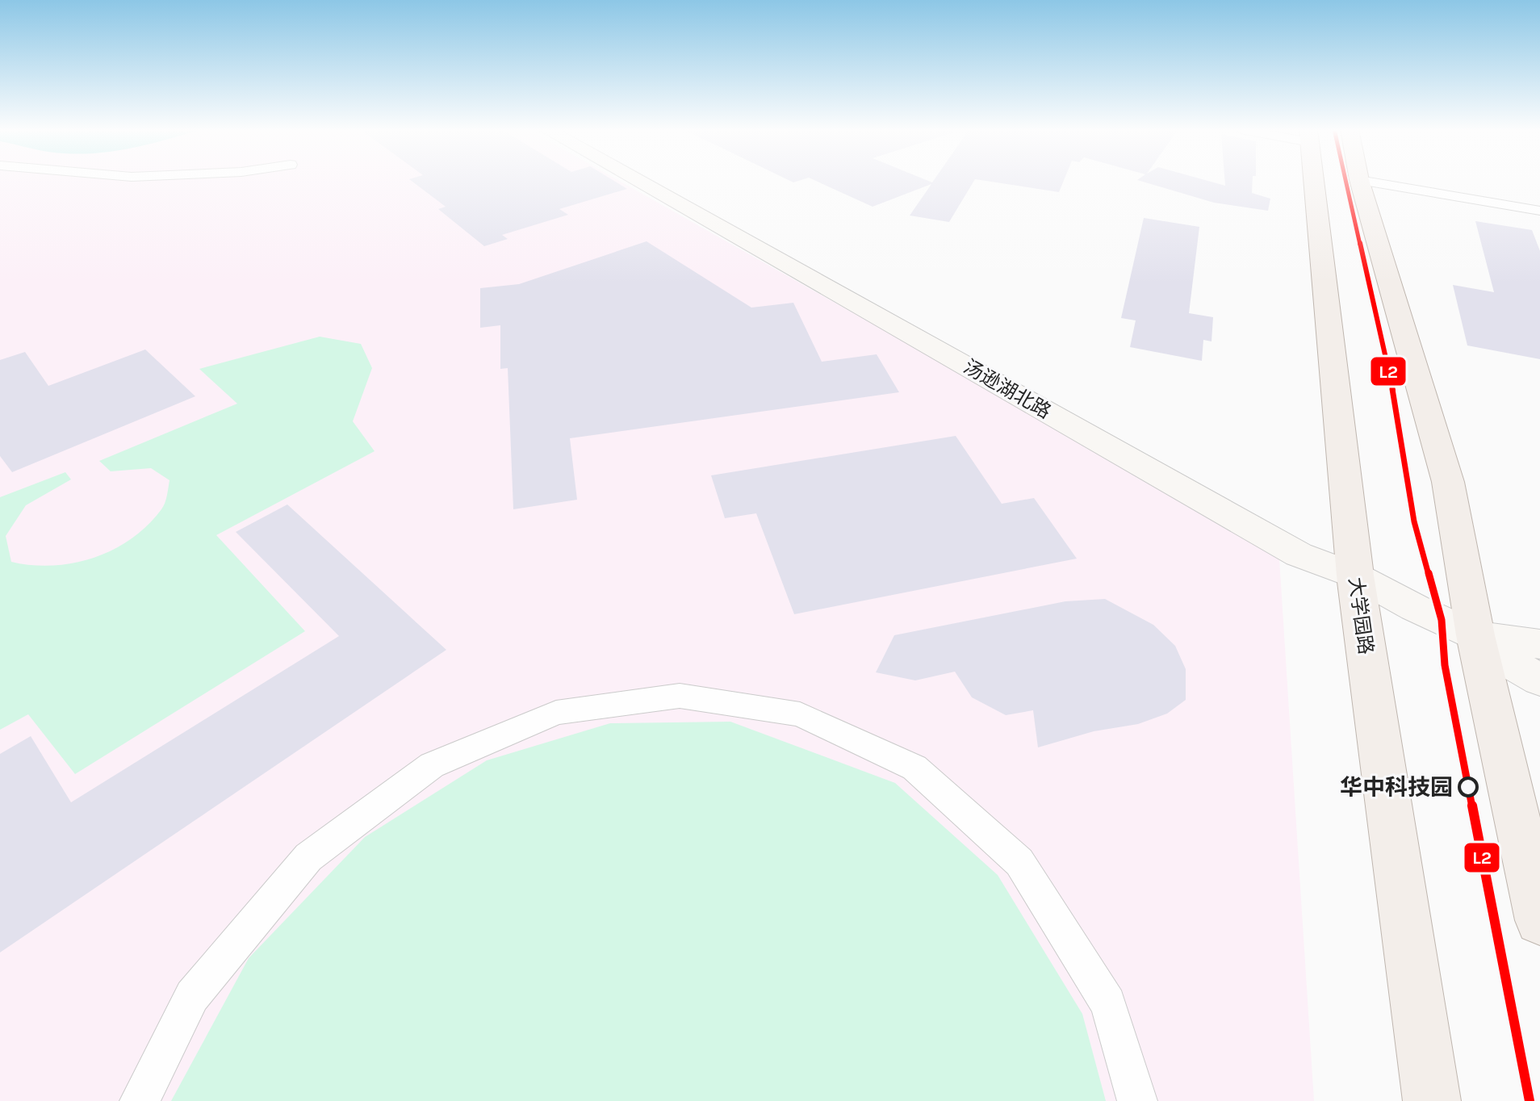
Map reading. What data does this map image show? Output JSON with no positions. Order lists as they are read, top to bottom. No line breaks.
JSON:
{"streets":{"main road":["汤逊湖北路","大学园路"]},"crossings":[["汤逊湖北路","大学园路"]],"places":["华中科技园"],"lines":["transit line L2"]}
